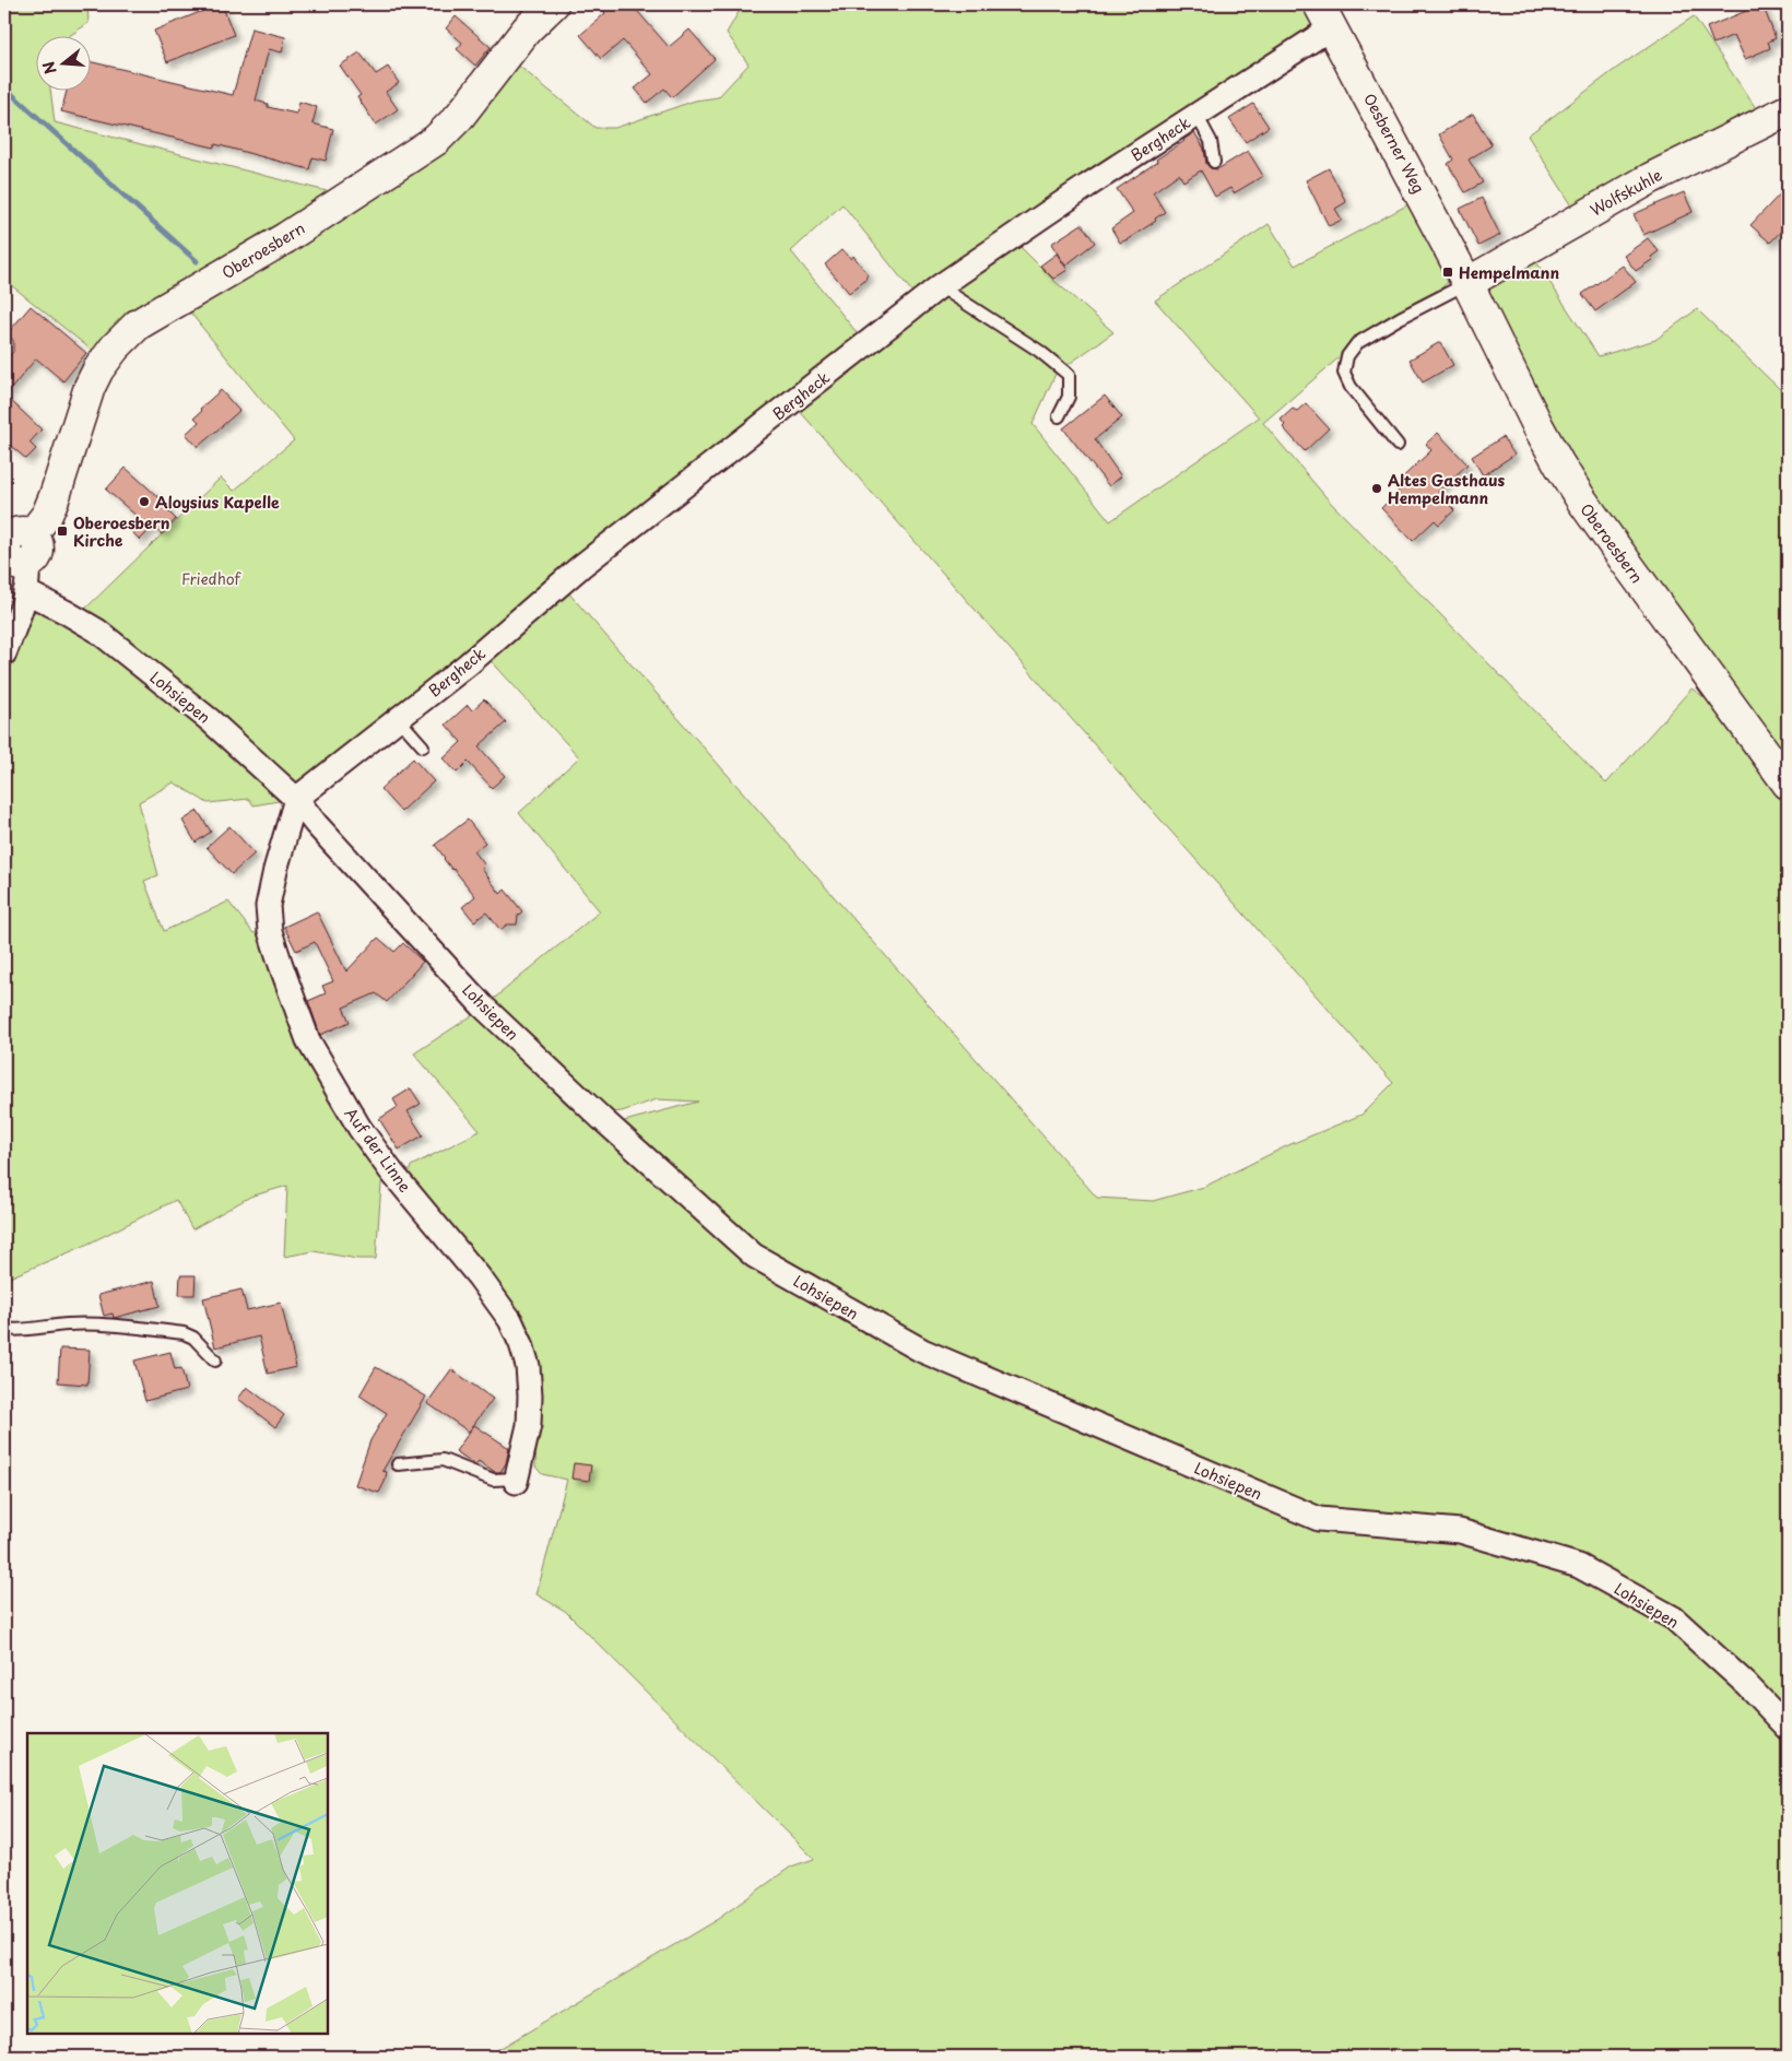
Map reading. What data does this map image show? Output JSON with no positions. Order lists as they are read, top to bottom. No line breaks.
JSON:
{"streets":{"street":["Bergheck","Oesberner Weg","Wolfskuhle","Oberoesbern","Lohsiepen","Auf der Linne"]},"crossings":[["Bergheck","Oesberner Weg"],["Bergheck","Lohsiepen"],["Bergheck","Auf der Linne"],["Oesberner Weg","Wolfskuhle"],["Oesberner Weg","Oberoesbern"],["Wolfskuhle","Oberoesbern"],["Oberoesbern","Lohsiepen"],["Lohsiepen","Auf der Linne"]],"parks":["Friedhof"],"places":{"transit":["Hempelmann","Oberoesbern Kirche"],"other":["Altes Gasthaus Hempelmann","Aloysius Kapelle"]},"north":"left"}
